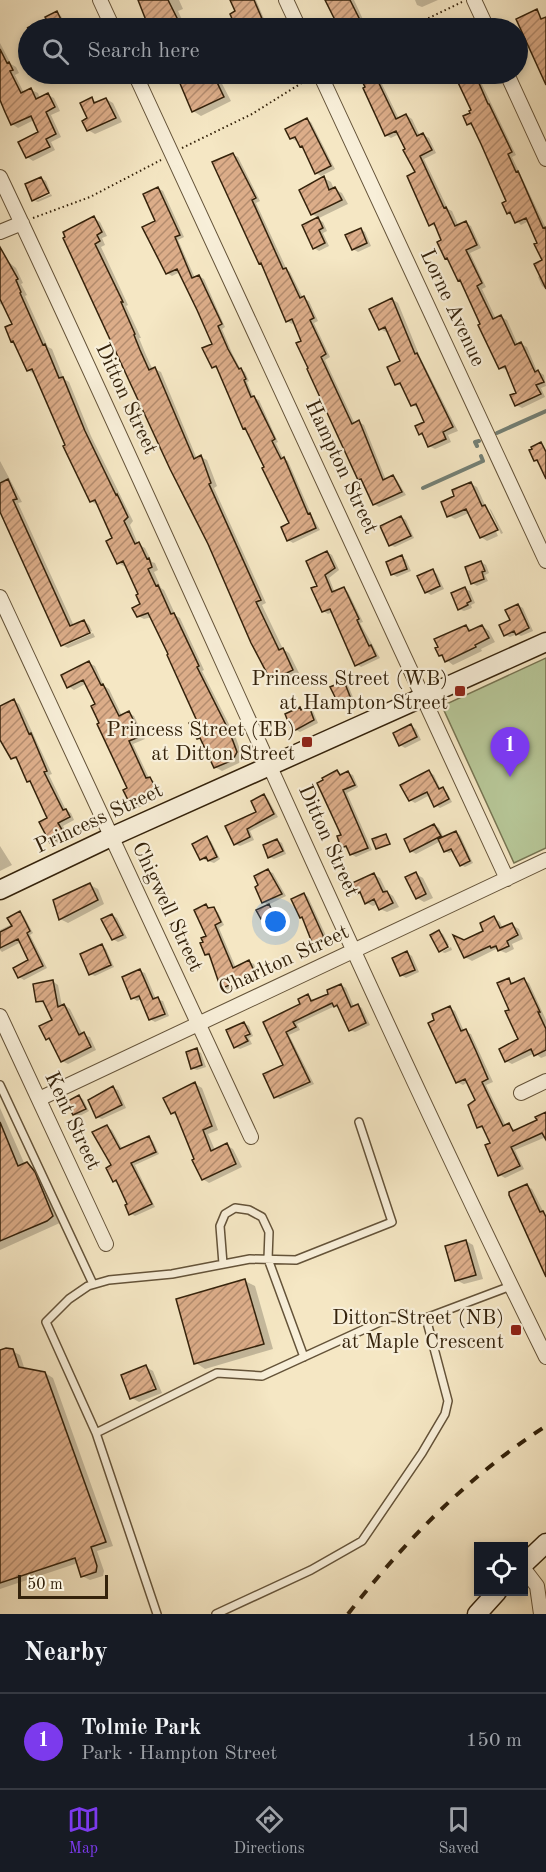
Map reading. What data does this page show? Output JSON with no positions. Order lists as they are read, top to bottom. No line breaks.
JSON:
{"streets":{"street":["Lorne Avenue","Ditton Street","Hampton Street","Princess Street","Chigwell Street","Charlton Street","Kent Street"]},"crossings":[["Ditton Street","Princess Street"],["Ditton Street","Charlton Street"],["Hampton Street","Princess Street"],["Hampton Street","Charlton Street"],["Princess Street","Chigwell Street"],["Chigwell Street","Charlton Street"],["Charlton Street","Kent Street"]],"places":{"transit":["Princess Street (WB) at Hampton Street","Princess Street (EB) at Ditton Street","Ditton Street (NB) at Maple Crescent"]},"scale_bar":"50 m","page":{"search":"Search here","pins":"1","scale":"50 m","heading":"Nearby","list":[{"mark":"1","name":"Tolmie Park","note":"Park · Hampton Street","value":"150 m"}],"nav":["Map","Directions","Saved"]}}
